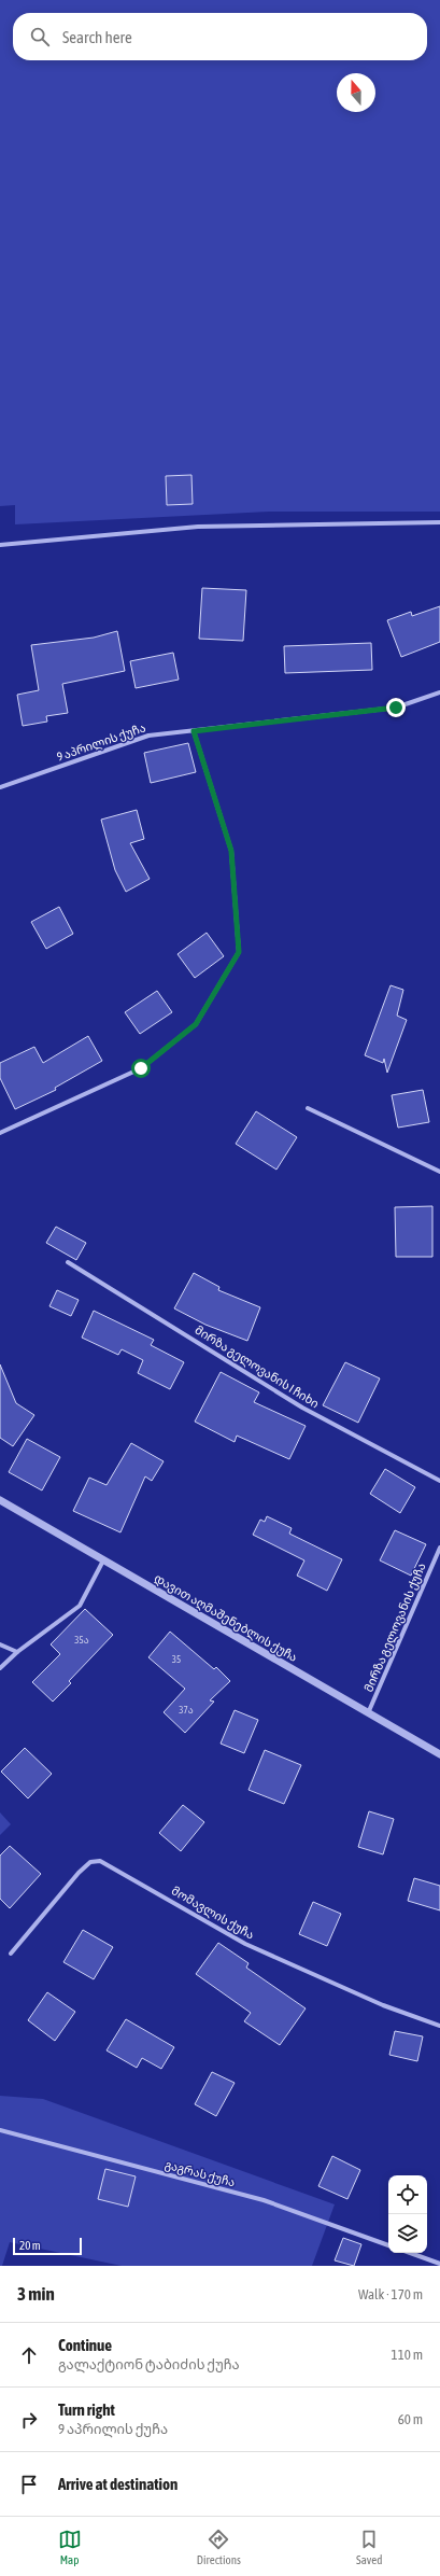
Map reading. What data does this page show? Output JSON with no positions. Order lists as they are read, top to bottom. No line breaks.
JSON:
{"streets":{"street":["9 აპრილის ქუჩა","მირზა გელოვანის I ჩიხი","დავით აღმაშენებლის ქუჩა","მირზა გელოვანის ქუჩა","მომავლის ქუჩა","გაგრას ქუჩა"]},"crossings":[["დავით აღმაშენებლის ქუჩა","მირზა გელოვანის ქუჩა"]],"house_numbers":["35ა","35","37ა"],"scale_bar":"20 m","north":"top","page":{"search":"Search here","scale":"20 m","heading":["3 min","Walk · 170 m"],"list":[["Continue","გალაქტიონ ტაბიძის ქუჩა","110 m"],["Turn right","9 აპრილის ქუჩა","60 m"],"Arrive at destination"],"nav":["Map","Directions","Saved"]}}
